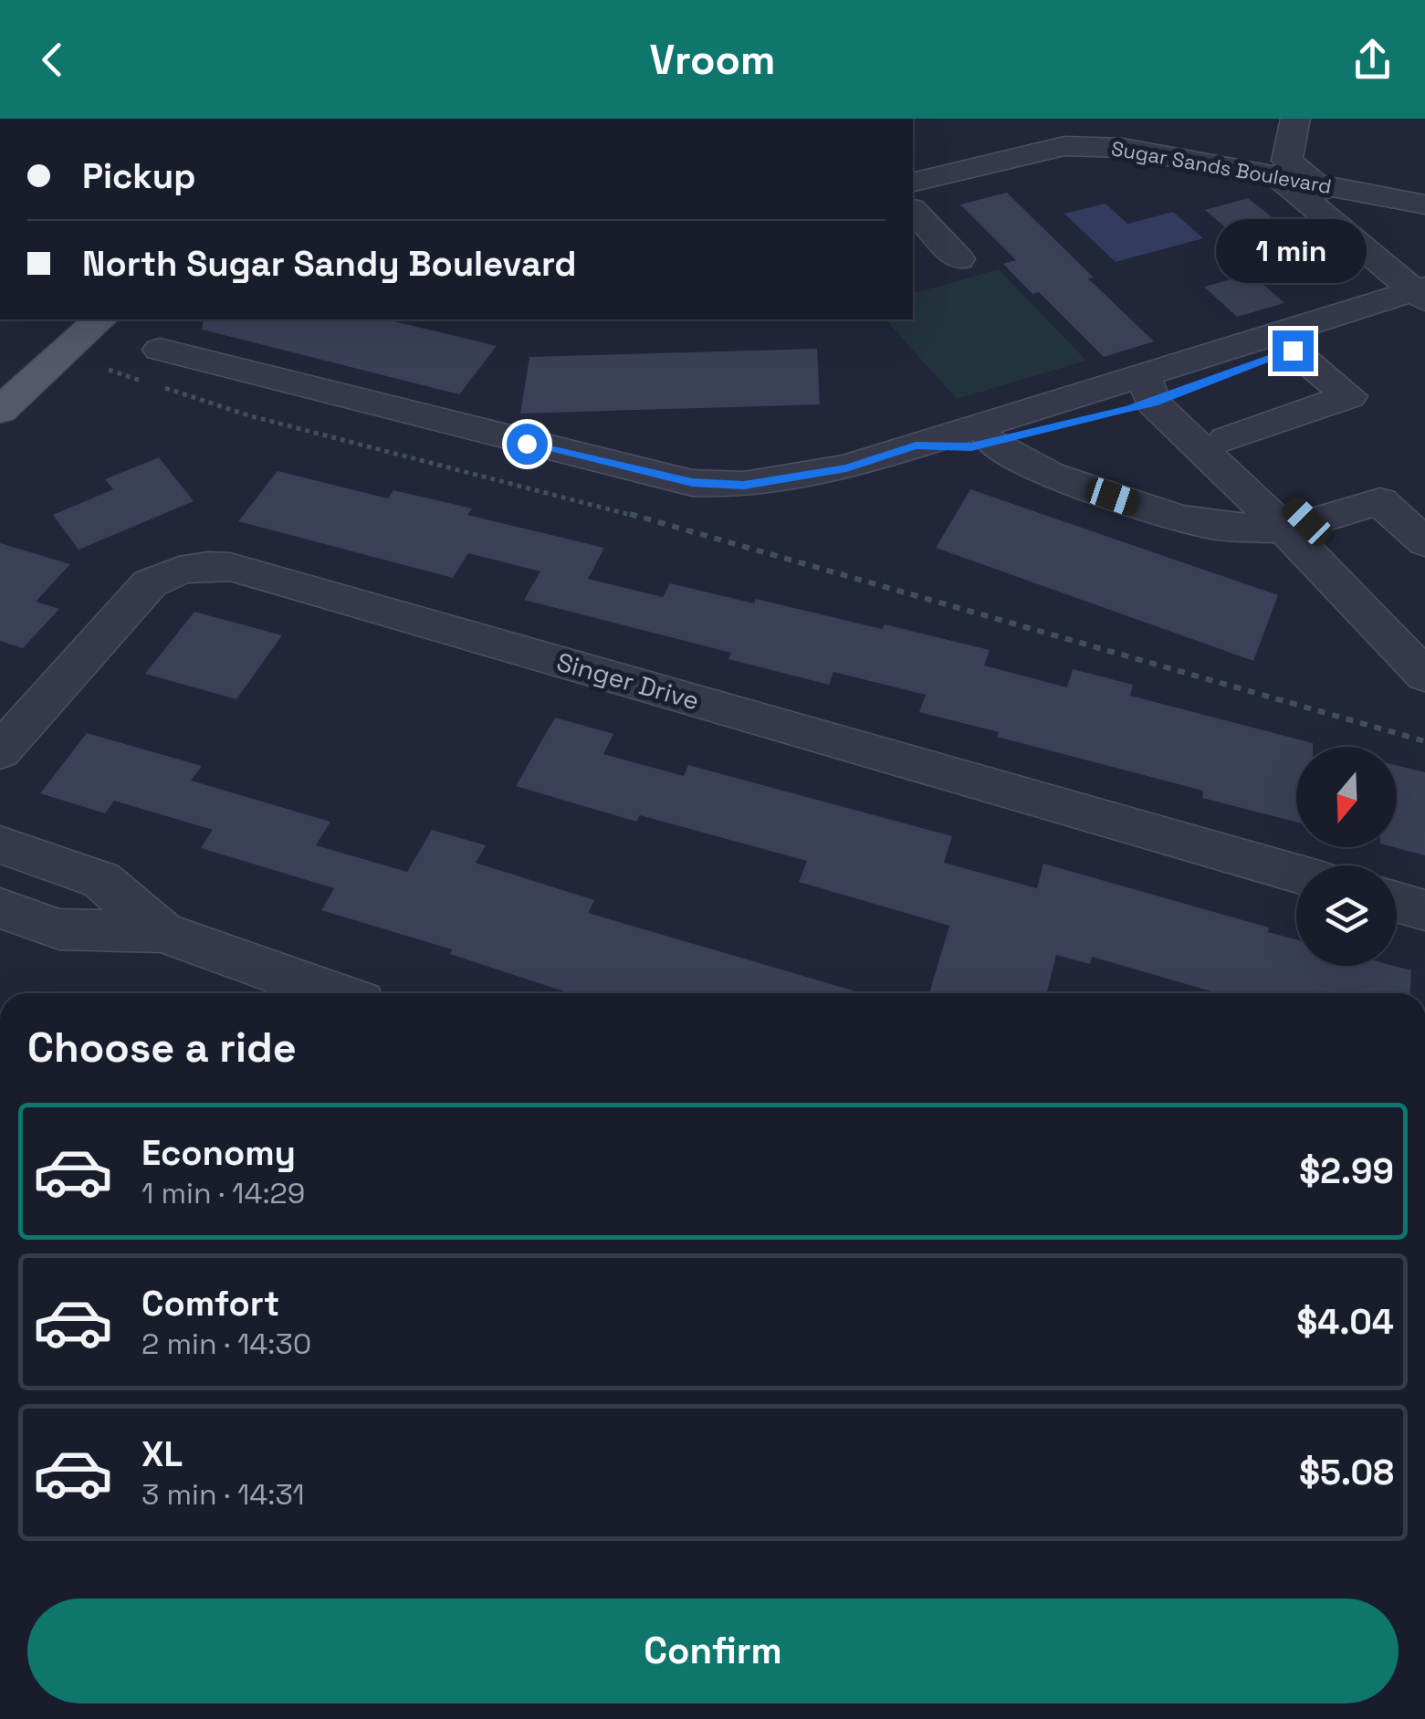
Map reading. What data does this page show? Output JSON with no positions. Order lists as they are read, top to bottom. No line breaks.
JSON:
{"streets":{"street":["Sugar Sands Boulevard","Singer Drive"]},"north":"bottom","page":{"header":"Vroom","banner":["Pickup","North Sugar Sandy Boulevard"],"bubble":"1 min","heading":"Choose a ride","list":[{"name":"Economy","note":"1 min · 14:29","value":"$2.99"},{"name":"Comfort","note":"2 min · 14:30","value":"$4.04"},{"name":"XL","note":"3 min · 14:31","value":"$5.08"}],"buttons":"Confirm"}}
